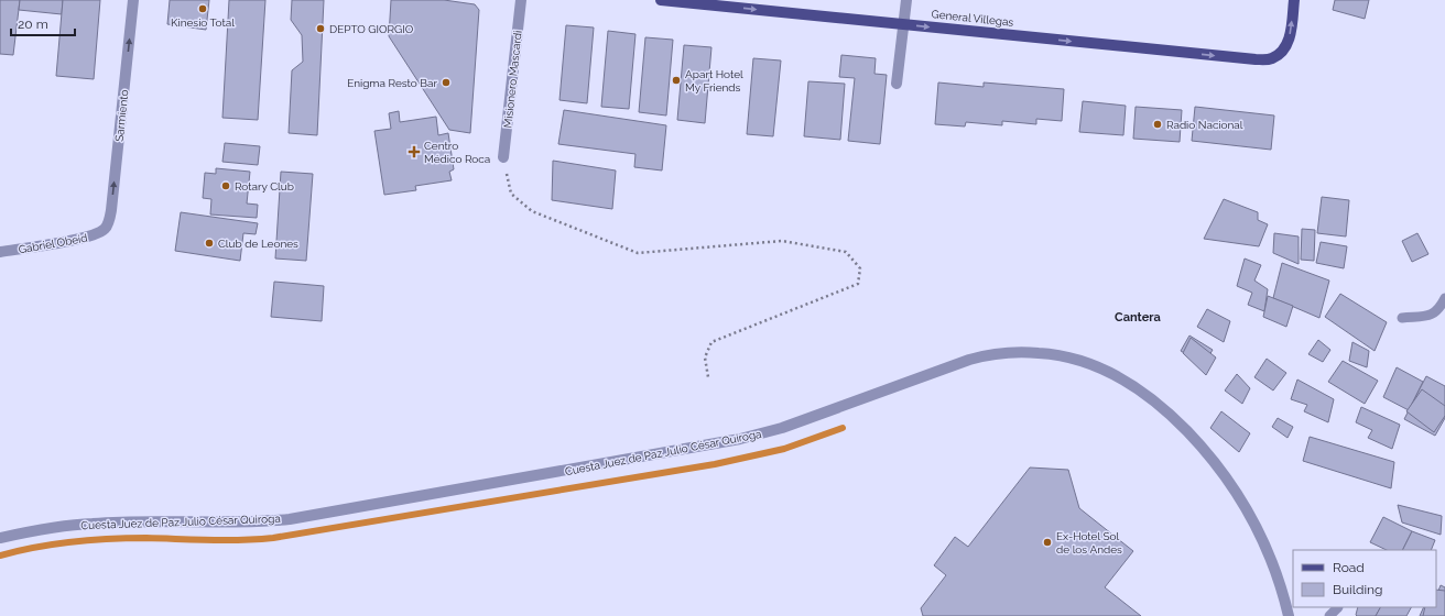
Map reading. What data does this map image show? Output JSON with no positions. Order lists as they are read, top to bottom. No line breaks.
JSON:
{"streets":{"main road":["General Villegas"],"street":["Misionero Mascardi","Sarmiento","Gabriel Obeid","Cuesta Juez de Paz Julio César Quiroga"]},"crossings":[["Sarmiento","Gabriel Obeid"]],"one_way":["General Villegas","Sarmiento"],"districts":["Cantera"],"places":{"other":["Kinesio Total","DEPTO GIORGIO","Apart Hotel My Friends","Enigma Resto Bar","Radio Nacional","Rotary Club","Club de Leones","Ex-Hotel Sol de los Andes"],"health":["Centro Médico Roca"]},"legend":["Road","Building"],"scale_bar":"20 m"}
